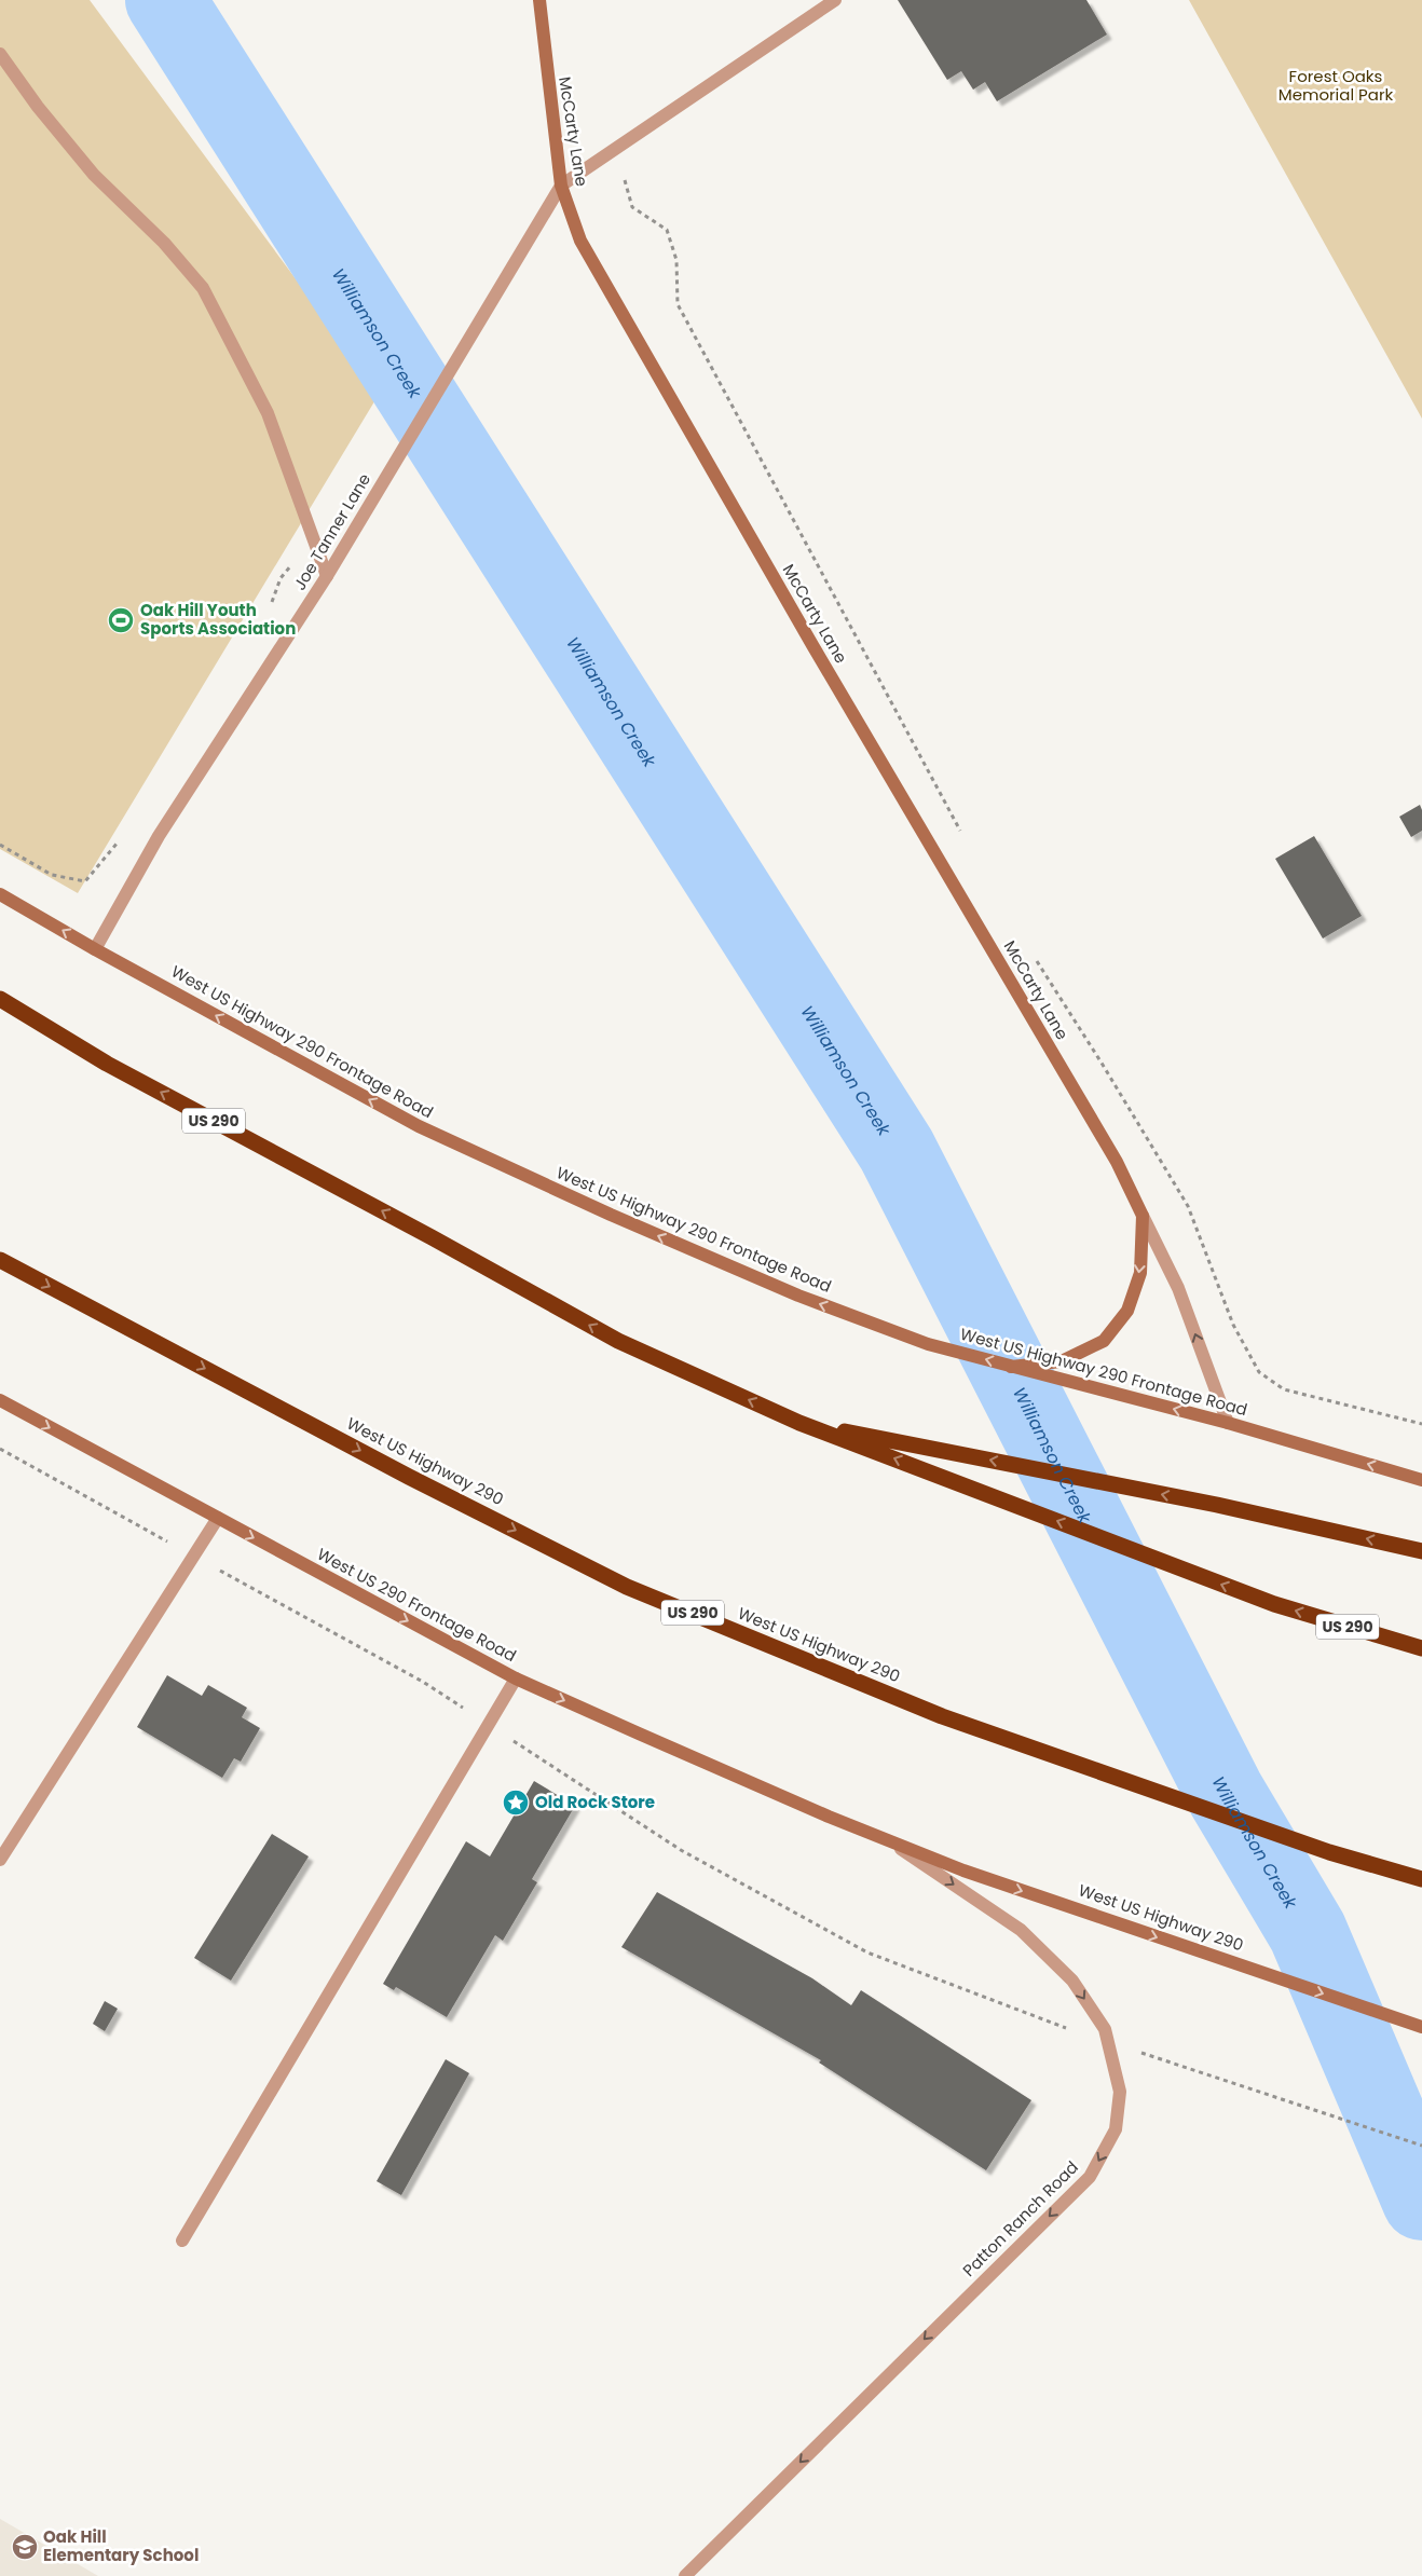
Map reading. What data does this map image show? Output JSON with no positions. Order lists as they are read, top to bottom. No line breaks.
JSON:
{"streets":{"highway":["US 290","West US Highway 290"],"main road":["McCarty Lane","West US Highway 290 Frontage Road","West US 290 Frontage Road"],"street":["Joe Tanner Lane","Patton Ranch Road"]},"crossings":[["McCarty Lane","Joe Tanner Lane"],["McCarty Lane","West US Highway 290 Frontage Road"],["Joe Tanner Lane","West US Highway 290 Frontage Road"],["West US Highway 290","West US 290 Frontage Road"],["West US Highway 290","Patton Ranch Road"]],"one_way":["West US Highway 290 Frontage Road","West US Highway 290","West US 290 Frontage Road"],"water":["Williamson Creek"],"parks":["Forest Oaks Memorial Park"],"places":{"sports":["Oak Hill Youth Sports Association"],"place":["Old Rock Store"],"school or university":["Oak Hill Elementary School"]}}
